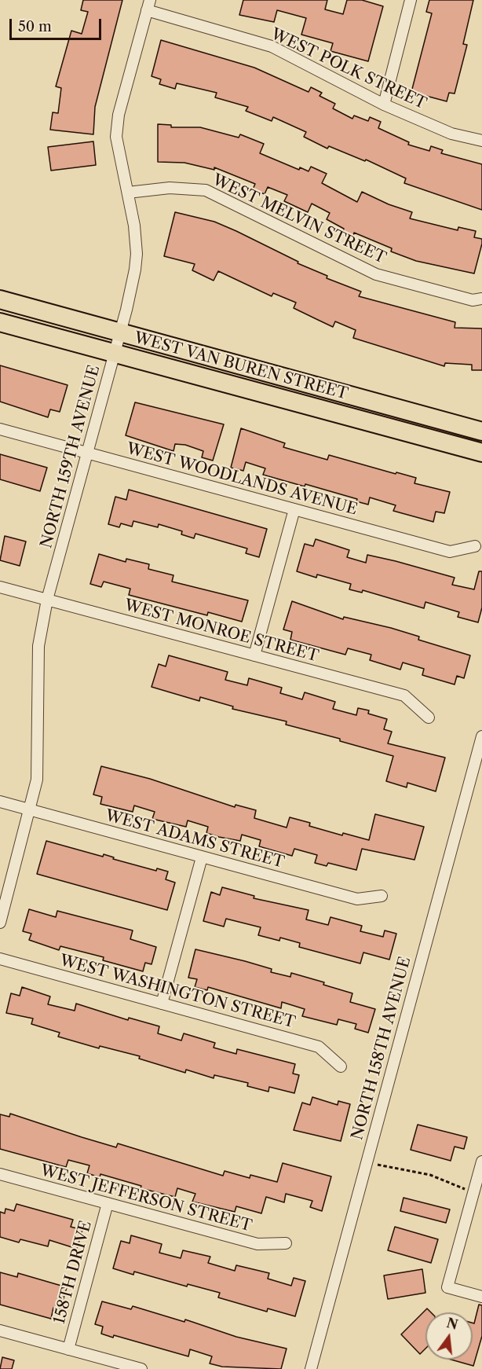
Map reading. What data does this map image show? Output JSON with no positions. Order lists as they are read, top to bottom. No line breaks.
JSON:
{"streets":{"main road":["WEST VAN BUREN STREET"],"street":["WEST POLK STREET","WEST MELVIN STREET","NORTH 159TH AVENUE","WEST WOODLANDS AVENUE","WEST MONROE STREET","WEST ADAMS STREET","WEST WASHINGTON STREET","NORTH 158TH AVENUE","WEST JEFFERSON STREET","158TH DRIVE"]},"crossings":[["WEST POLK STREET","NORTH 159TH AVENUE"],["WEST MELVIN STREET","NORTH 159TH AVENUE"],["WEST VAN BUREN STREET","NORTH 159TH AVENUE"],["NORTH 159TH AVENUE","WEST WOODLANDS AVENUE"],["NORTH 159TH AVENUE","WEST MONROE STREET"],["NORTH 159TH AVENUE","WEST ADAMS STREET"],["WEST JEFFERSON STREET","158TH DRIVE"]],"scale_bar":"50 m","north":"top"}
